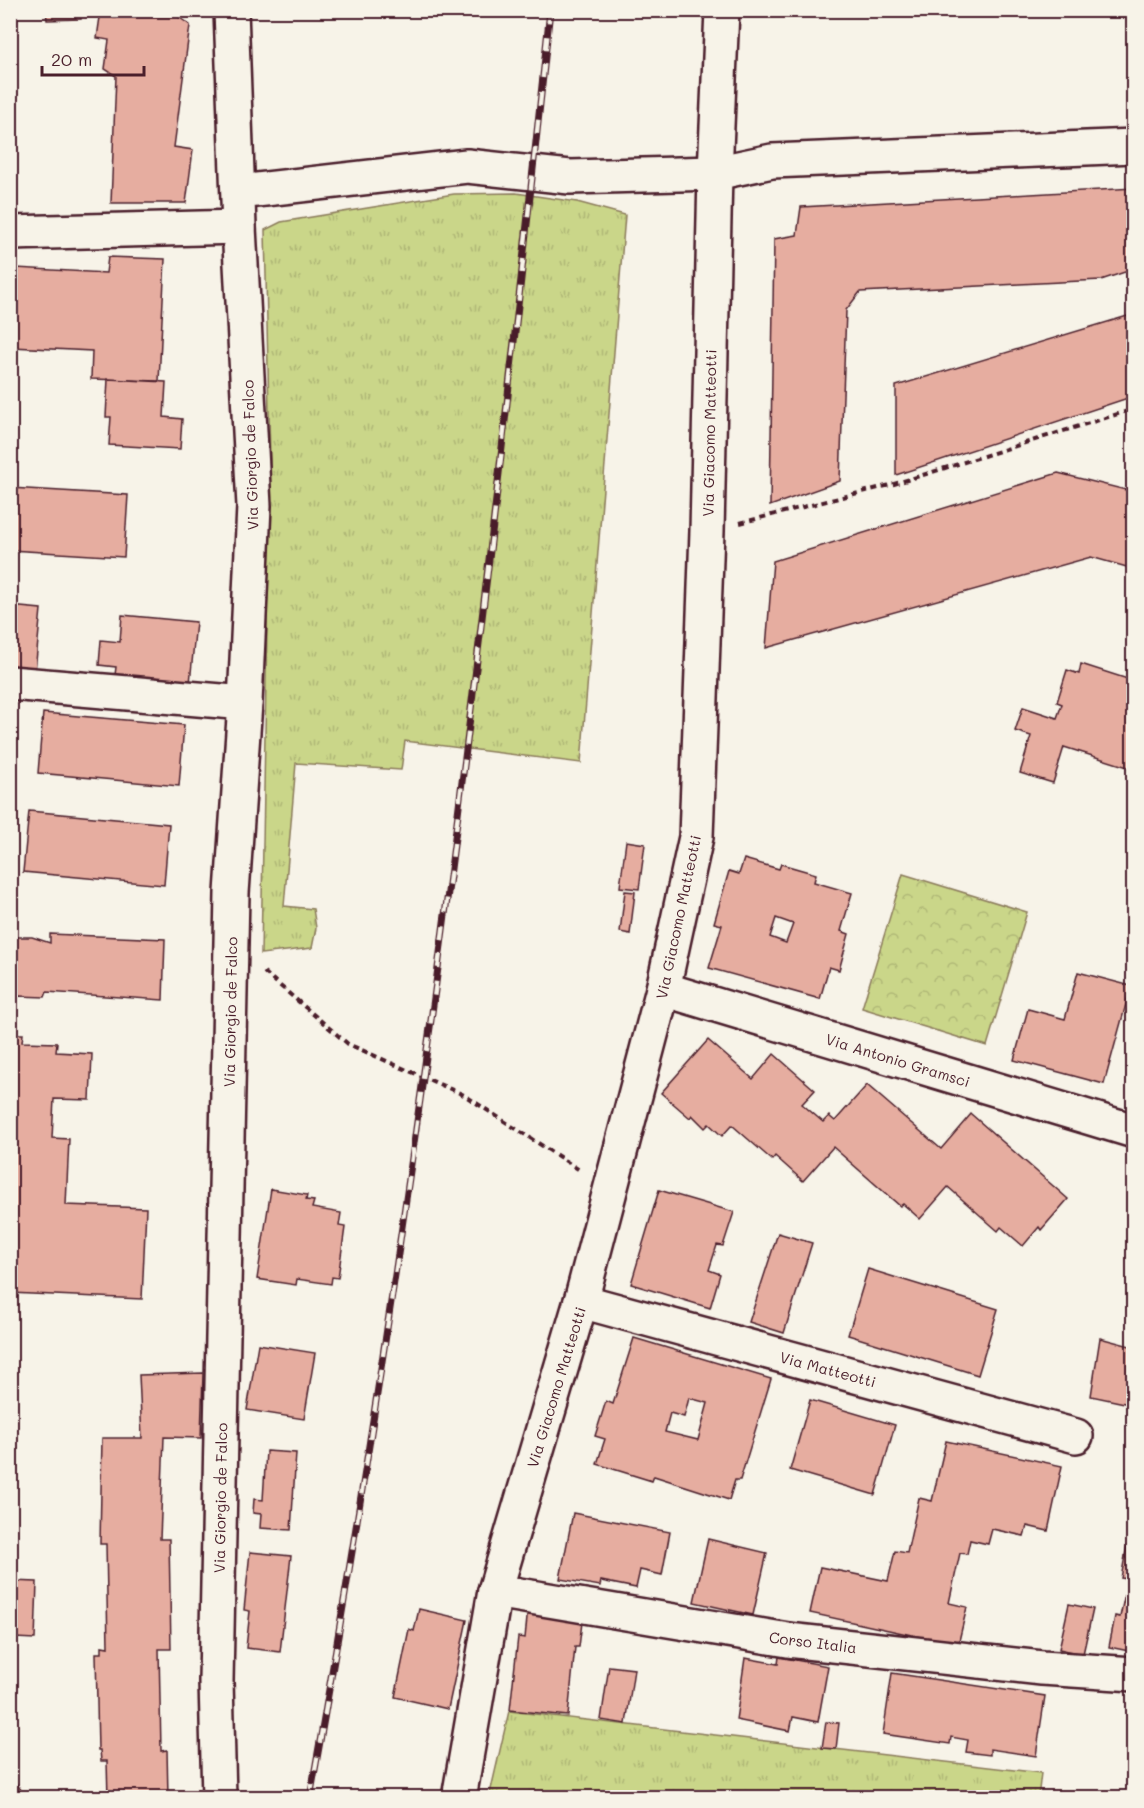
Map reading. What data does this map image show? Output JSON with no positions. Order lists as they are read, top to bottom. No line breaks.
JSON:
{"streets":{"street":["Via Giacomo Matteotti","Via Giorgio de Falco","Via Antonio Gramsci","Via Matteotti","Corso Italia"]},"crossings":[["Via Giacomo Matteotti","Via Antonio Gramsci"],["Via Giacomo Matteotti","Via Matteotti"],["Via Giacomo Matteotti","Corso Italia"]],"scale_bar":"20 m"}
